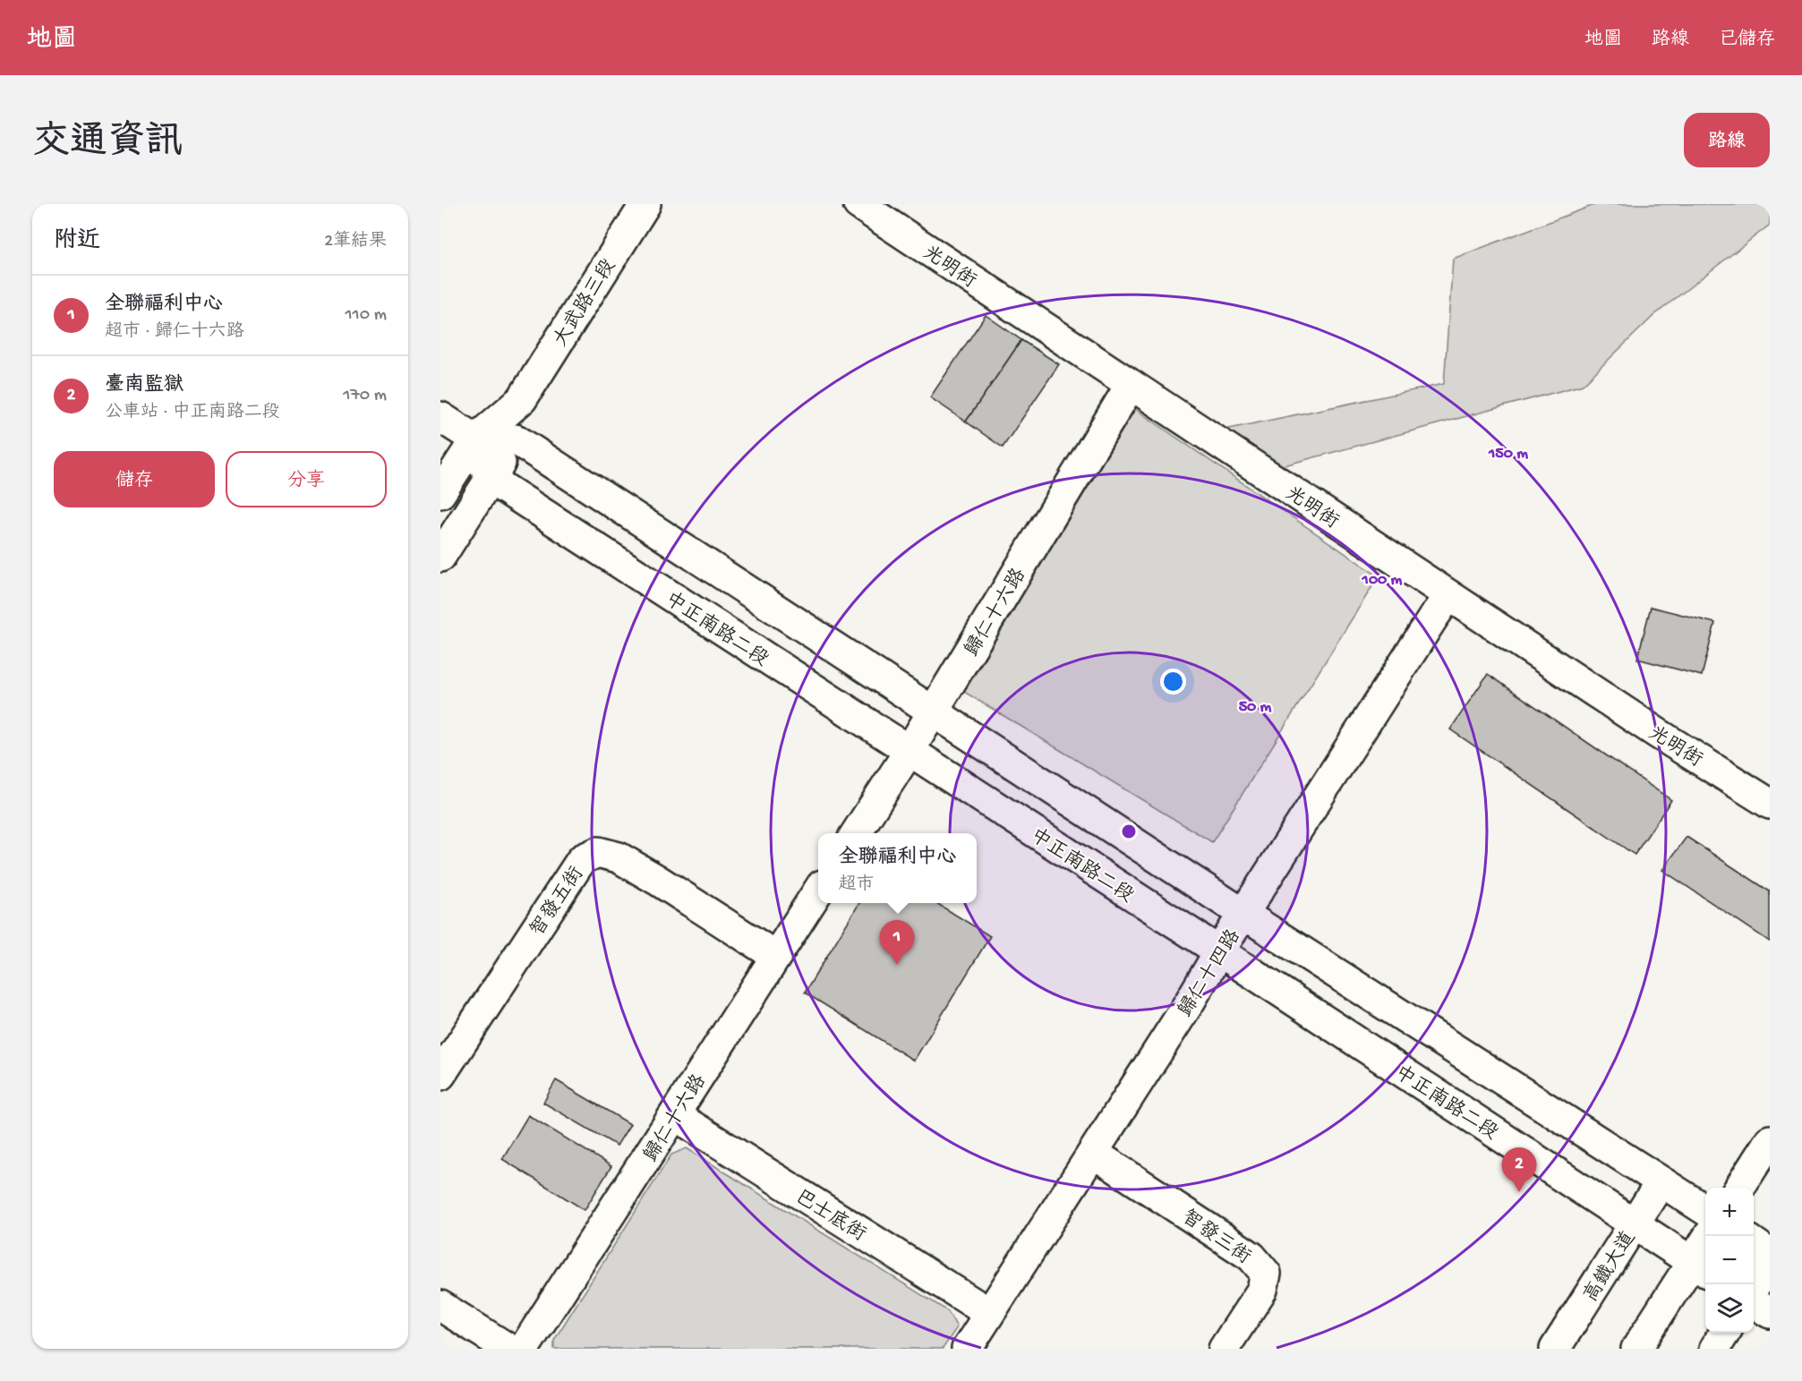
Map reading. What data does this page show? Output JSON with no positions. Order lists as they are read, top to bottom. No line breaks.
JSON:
{"streets":{"street":["光明街","大武路三段","歸仁十六路","中正南路二段","智發五街","歸仁十四路","巴士底街","智發三街","高鐵大道"]},"crossings":[["光明街","歸仁十六路"],["光明街","歸仁十四路"],["歸仁十六路","中正南路二段"],["歸仁十六路","智發五街"],["歸仁十六路","巴士底街"],["中正南路二段","歸仁十四路"],["中正南路二段","高鐵大道"],["歸仁十四路","巴士底街"],["歸仁十四路","智發三街"]],"page":{"header":"地圖","nav":["地圖","路線","已儲存"],"title":"交通資訊","buttons":["路線",["儲存","分享"]],"heading":["附近","2筆結果"],"list":[{"mark":"1","name":"全聯福利中心","note":"超市 · 歸仁十六路","value":"110 m"},{"mark":"2","name":"臺南監獄","note":"公車站 · 中正南路二段","value":"170 m"}],"popup":["全聯福利中心","超市"],"pins":["1","2"],"map_buttons":["+","−"]},"rings":["150 m","100 m","50 m"]}
